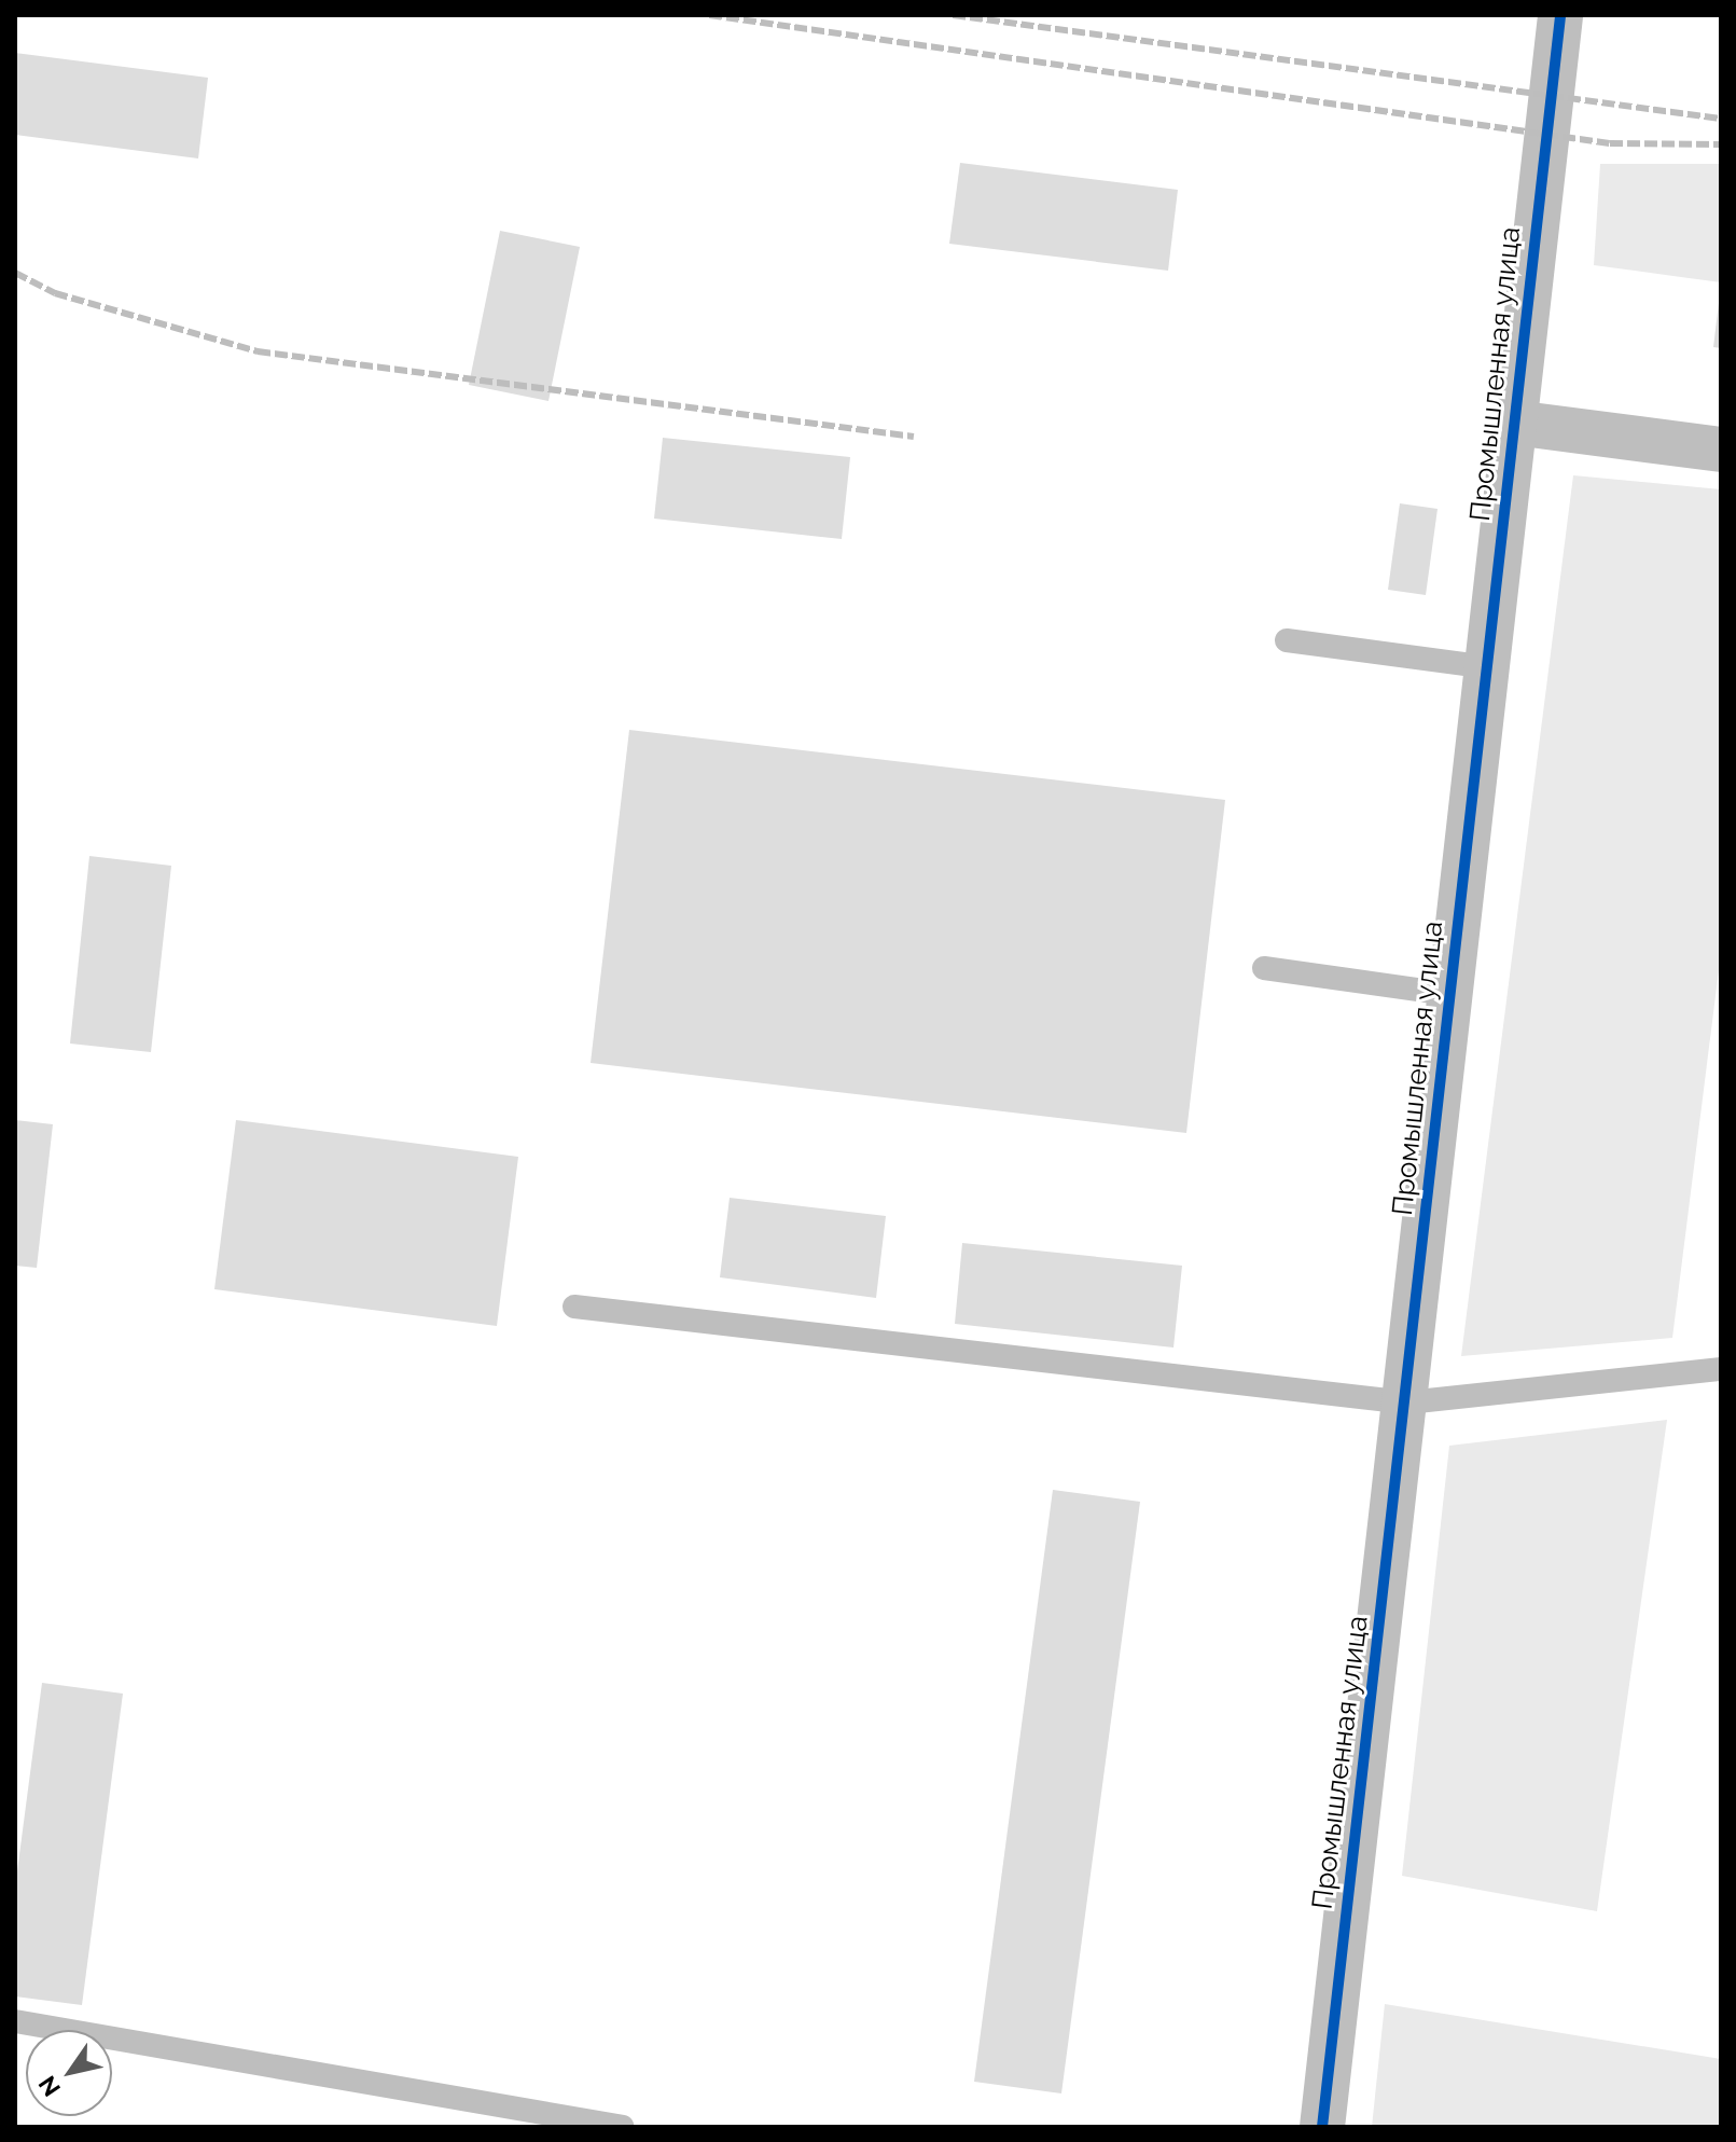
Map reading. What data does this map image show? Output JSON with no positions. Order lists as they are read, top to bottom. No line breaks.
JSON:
{"streets":{"street":["Промышленная улица"]},"north":"bottom left"}
